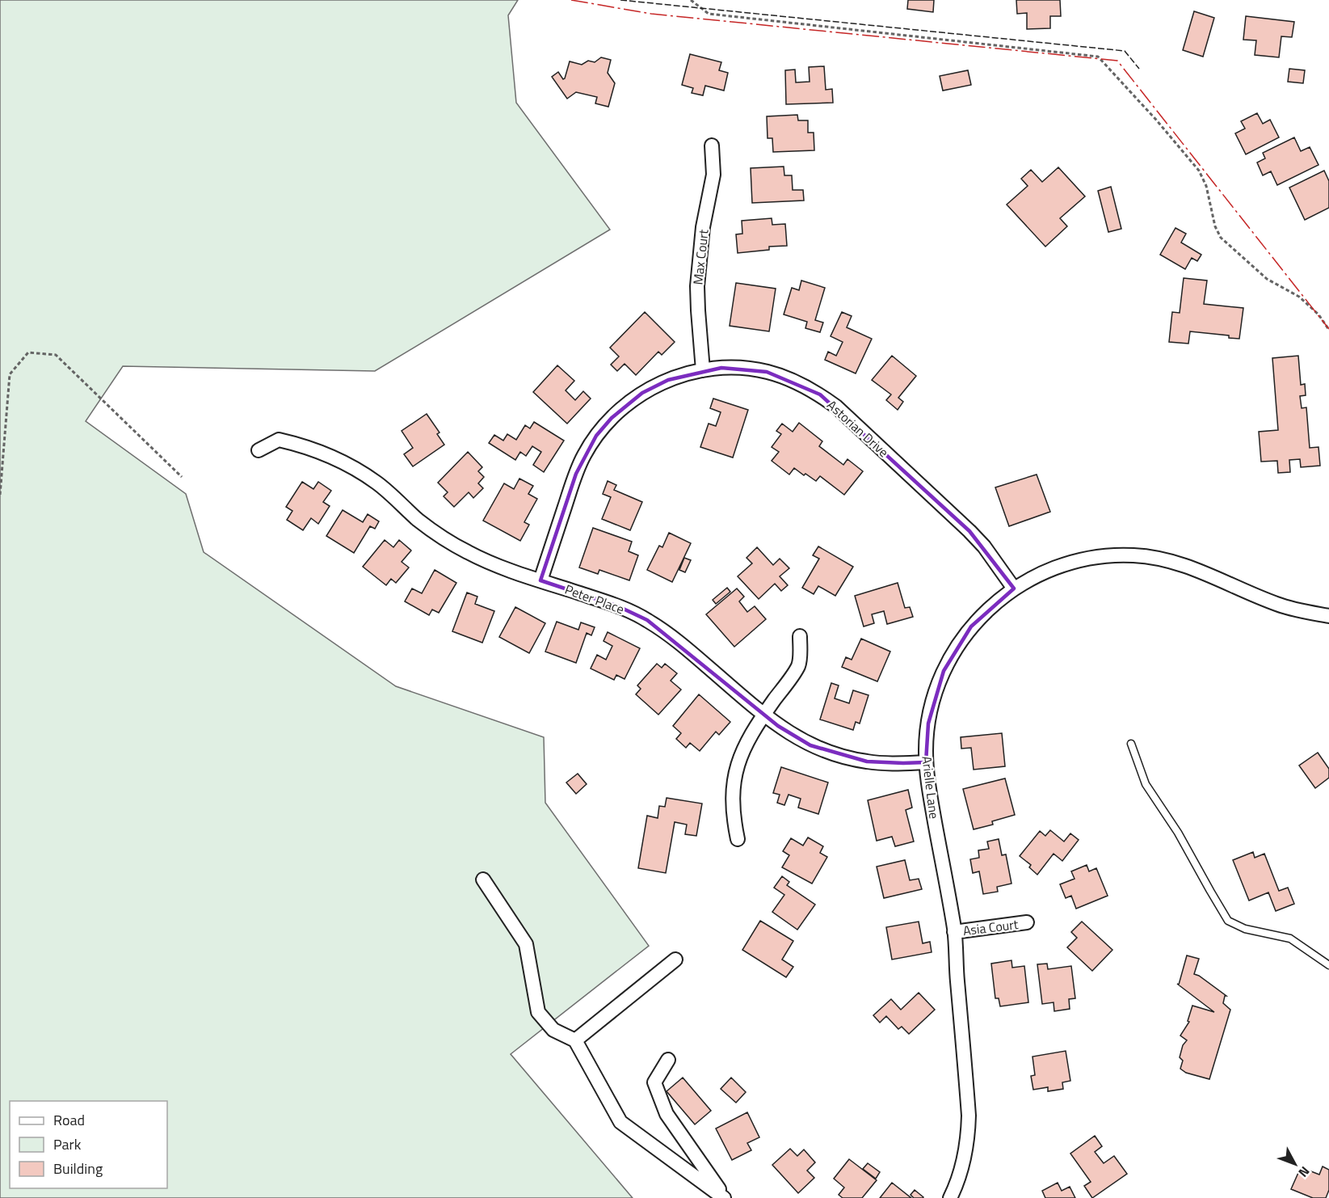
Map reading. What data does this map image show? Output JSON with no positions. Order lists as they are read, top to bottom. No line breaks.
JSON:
{"streets":{"street":["Max Court","Astorian Drive","Peter Place","Arielle Lane","Asia Court"]},"crossings":[["Max Court","Astorian Drive"],["Astorian Drive","Peter Place"],["Astorian Drive","Arielle Lane"],["Peter Place","Arielle Lane"],["Arielle Lane","Asia Court"]],"legend":["Road","Park","Building"],"north":"bottom right"}
